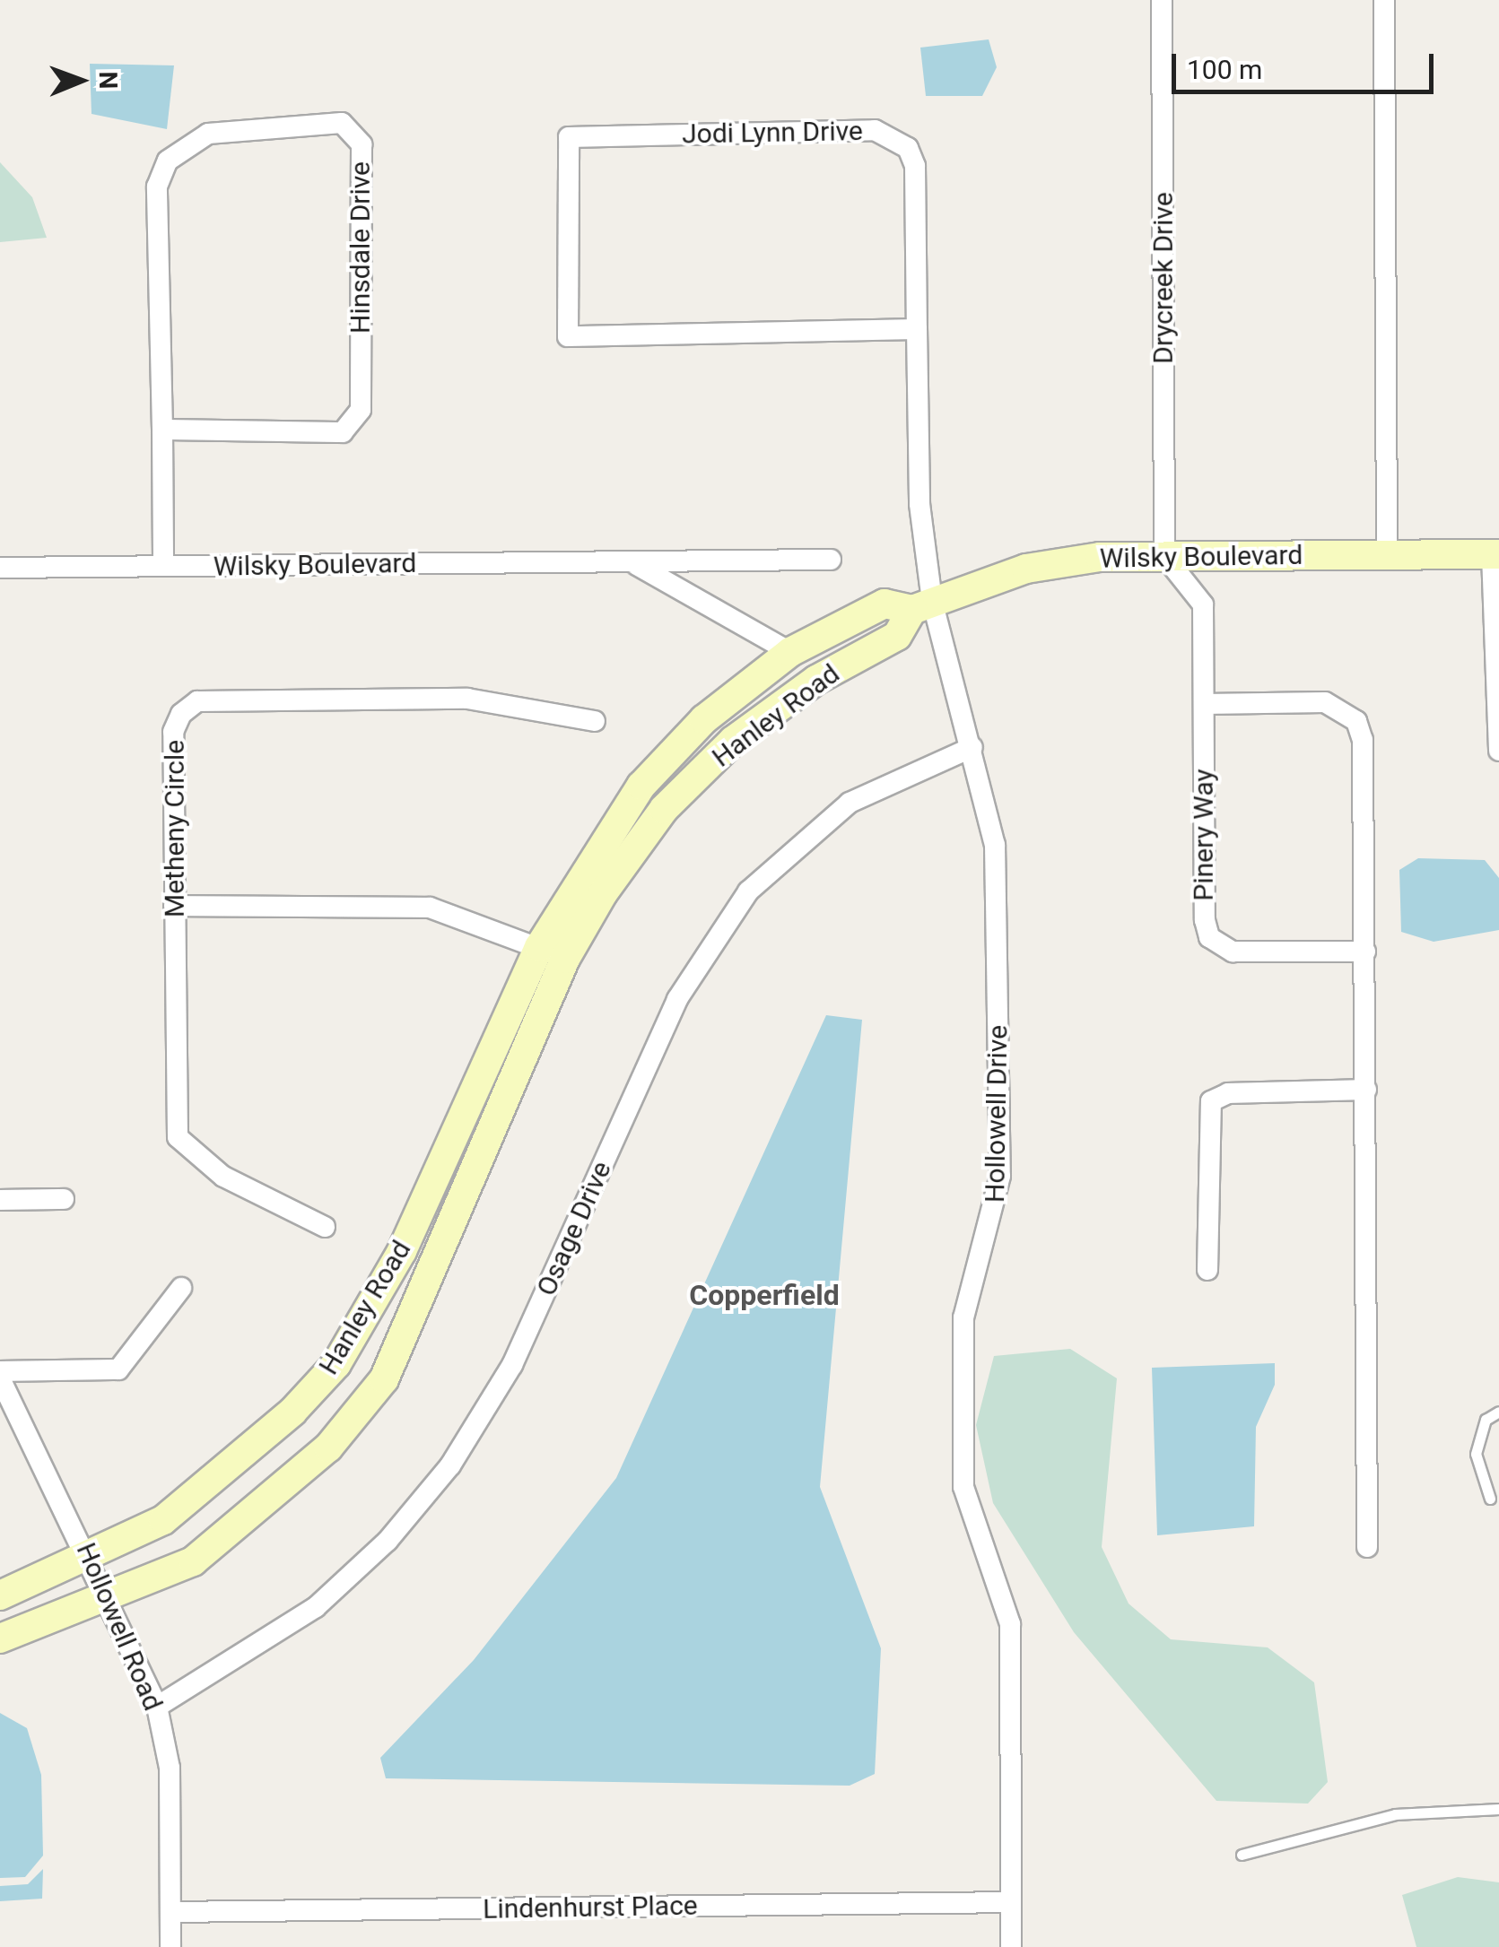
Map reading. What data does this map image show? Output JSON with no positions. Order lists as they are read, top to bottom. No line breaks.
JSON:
{"streets":{"main road":["Wilsky Boulevard","Hanley Road"],"street":["Jodi Lynn Drive","Hinsdale Drive","Drycreek Drive","Metheny Circle","Pinery Way","Hollowell Drive","Osage Drive","Hollowell Road","Lindenhurst Place"]},"crossings":[["Jodi Lynn Drive","Hollowell Drive"],["Hinsdale Drive","Wilsky Boulevard"],["Drycreek Drive","Wilsky Boulevard"],["Drycreek Drive","Pinery Way"],["Wilsky Boulevard","Hanley Road"],["Wilsky Boulevard","Pinery Way"],["Wilsky Boulevard","Hollowell Drive"],["Hanley Road","Hollowell Drive"],["Hanley Road","Hollowell Road"],["Hollowell Drive","Osage Drive"],["Hollowell Drive","Lindenhurst Place"],["Osage Drive","Hollowell Road"],["Hollowell Road","Lindenhurst Place"]],"districts":["Copperfield"],"scale_bar":"100 m","north":"right"}
